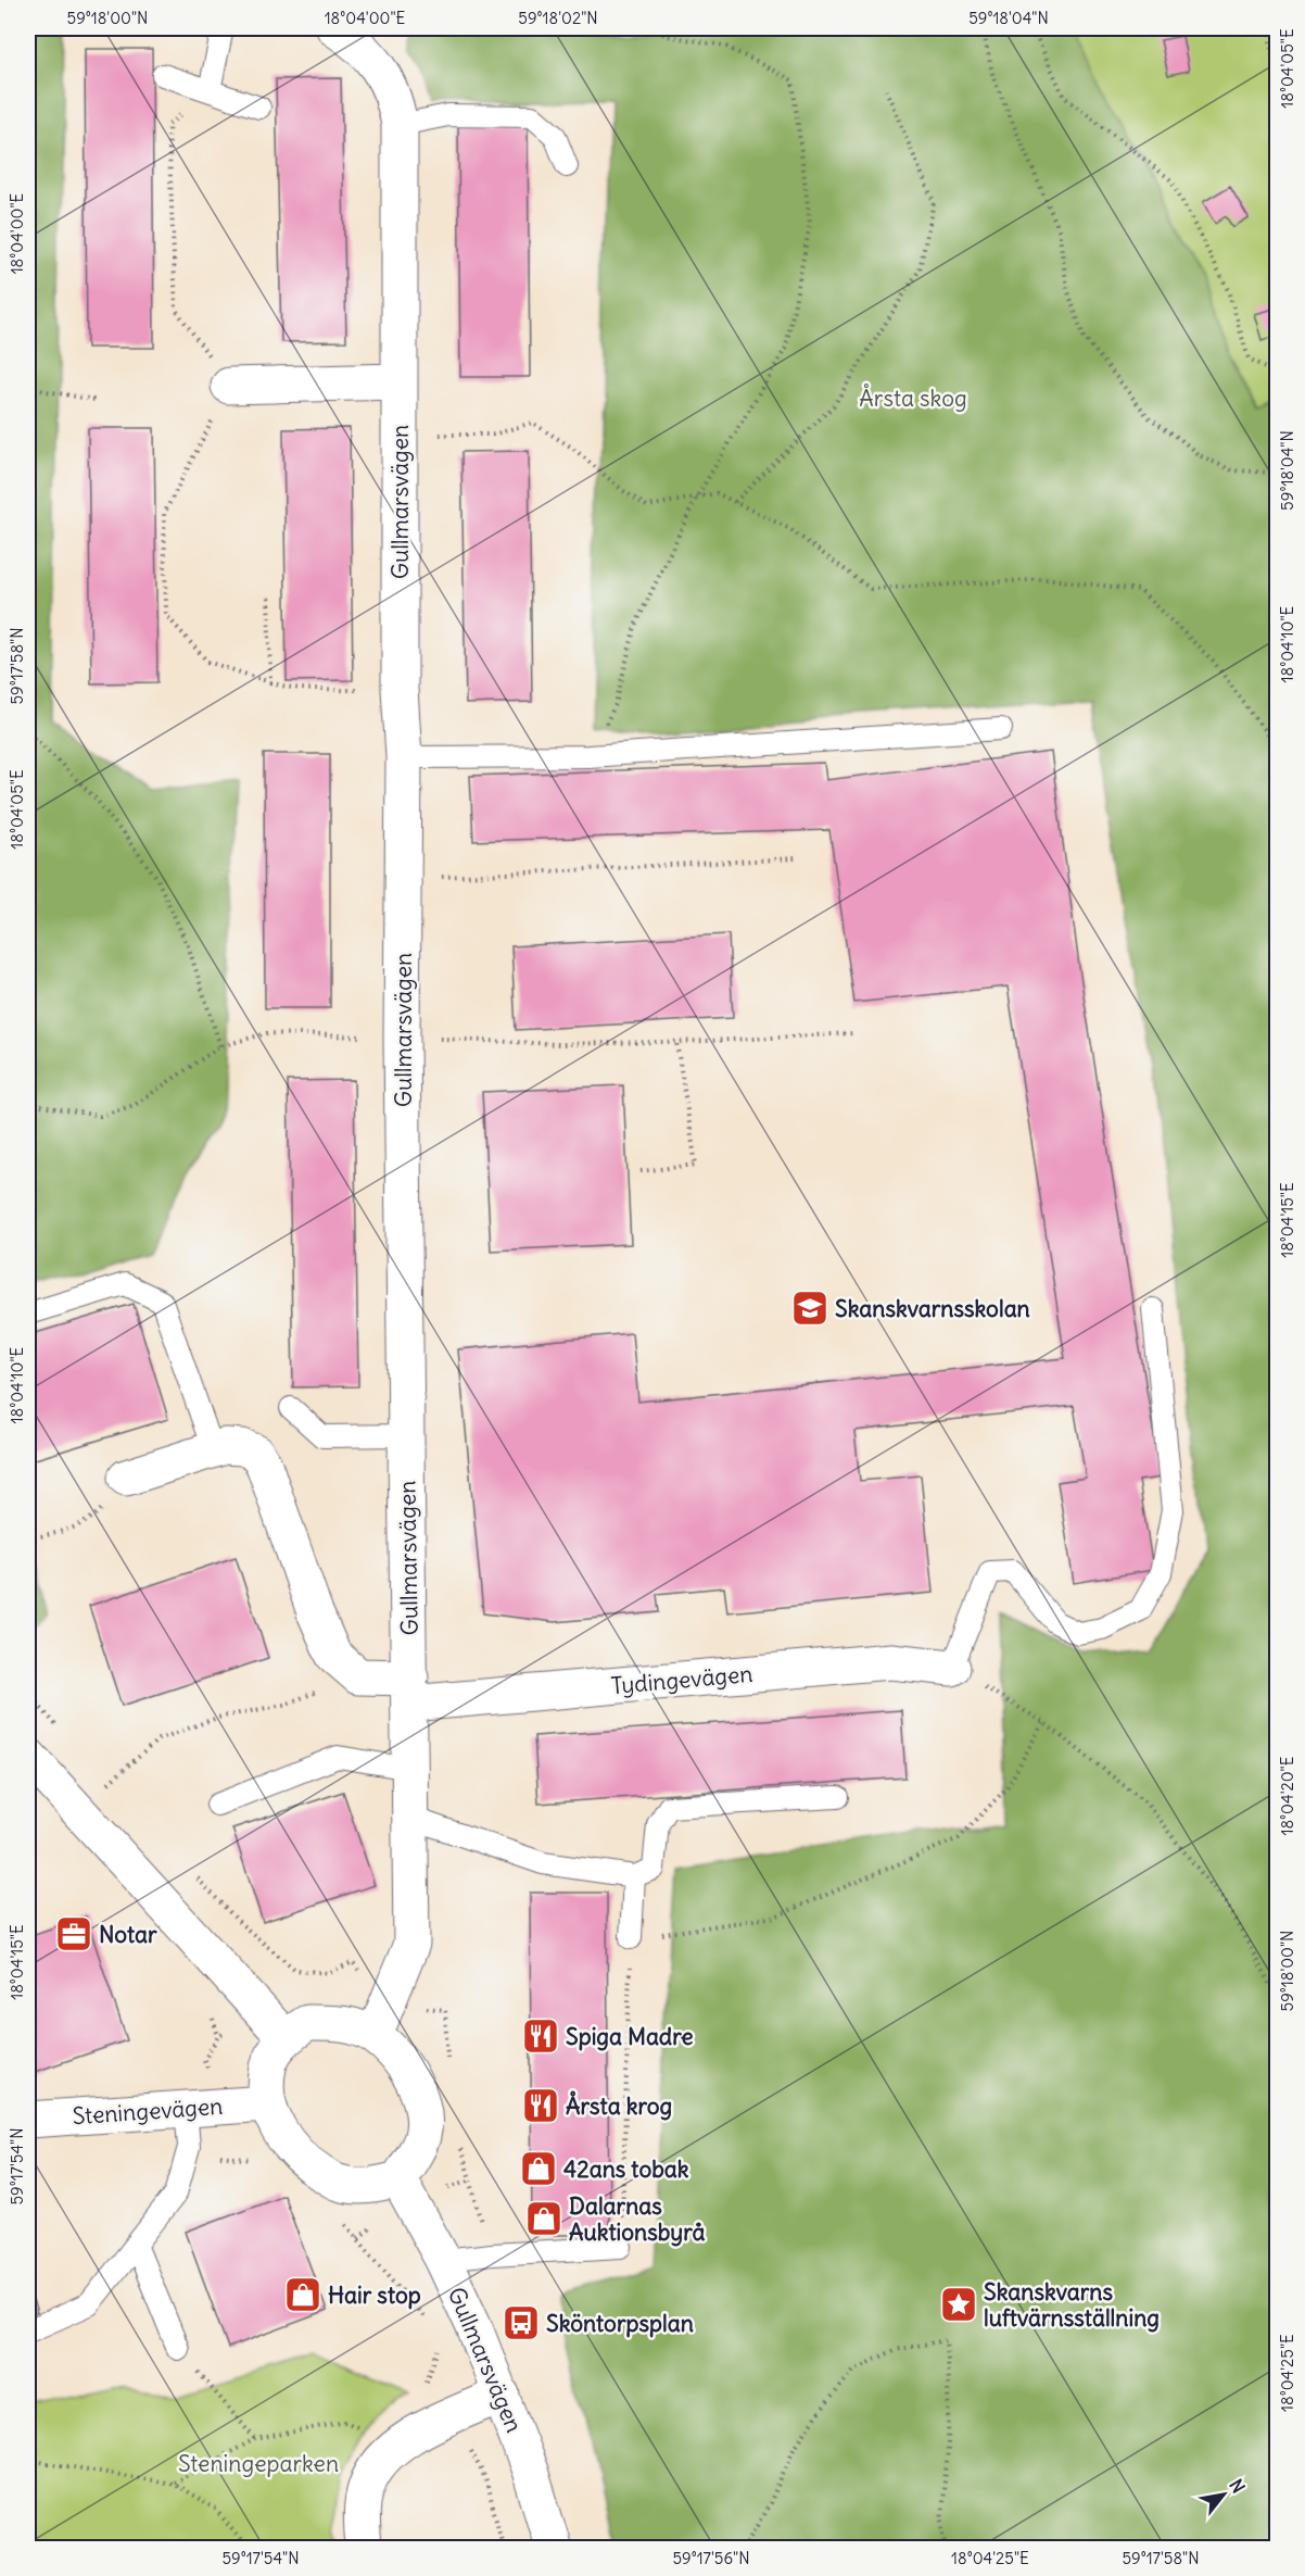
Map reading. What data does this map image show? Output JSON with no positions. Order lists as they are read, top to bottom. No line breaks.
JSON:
{"streets":{"street":["Gullmarsvägen","Tydingevägen","Steningevägen"]},"crossings":[["Gullmarsvägen","Tydingevägen"],["Gullmarsvägen","Steningevägen"]],"parks":["Årsta skog","Steningeparken"],"places":{"school or university":["Skanskvarnsskolan"],"office":["Notar"],"restaurant":["Spiga Madre","Årsta krog"],"shop":["42ans tobak","Dalarnas Auktionsbyrå","Hair stop"],"place":["Skanskvarns luftvärnsställning"],"bus stop":["Sköntorpsplan"]},"north":"top right","coordinates":["59°18'00\"N","18°04'00\"E","59°18'02\"N","59°18'04\"N","18°04'05\"E","18°04'10\"E","59°17'58\"N","18°04'15\"E","18°04'20\"E","59°17'54\"N","18°04'25\"E","59°17'56\"N"]}
